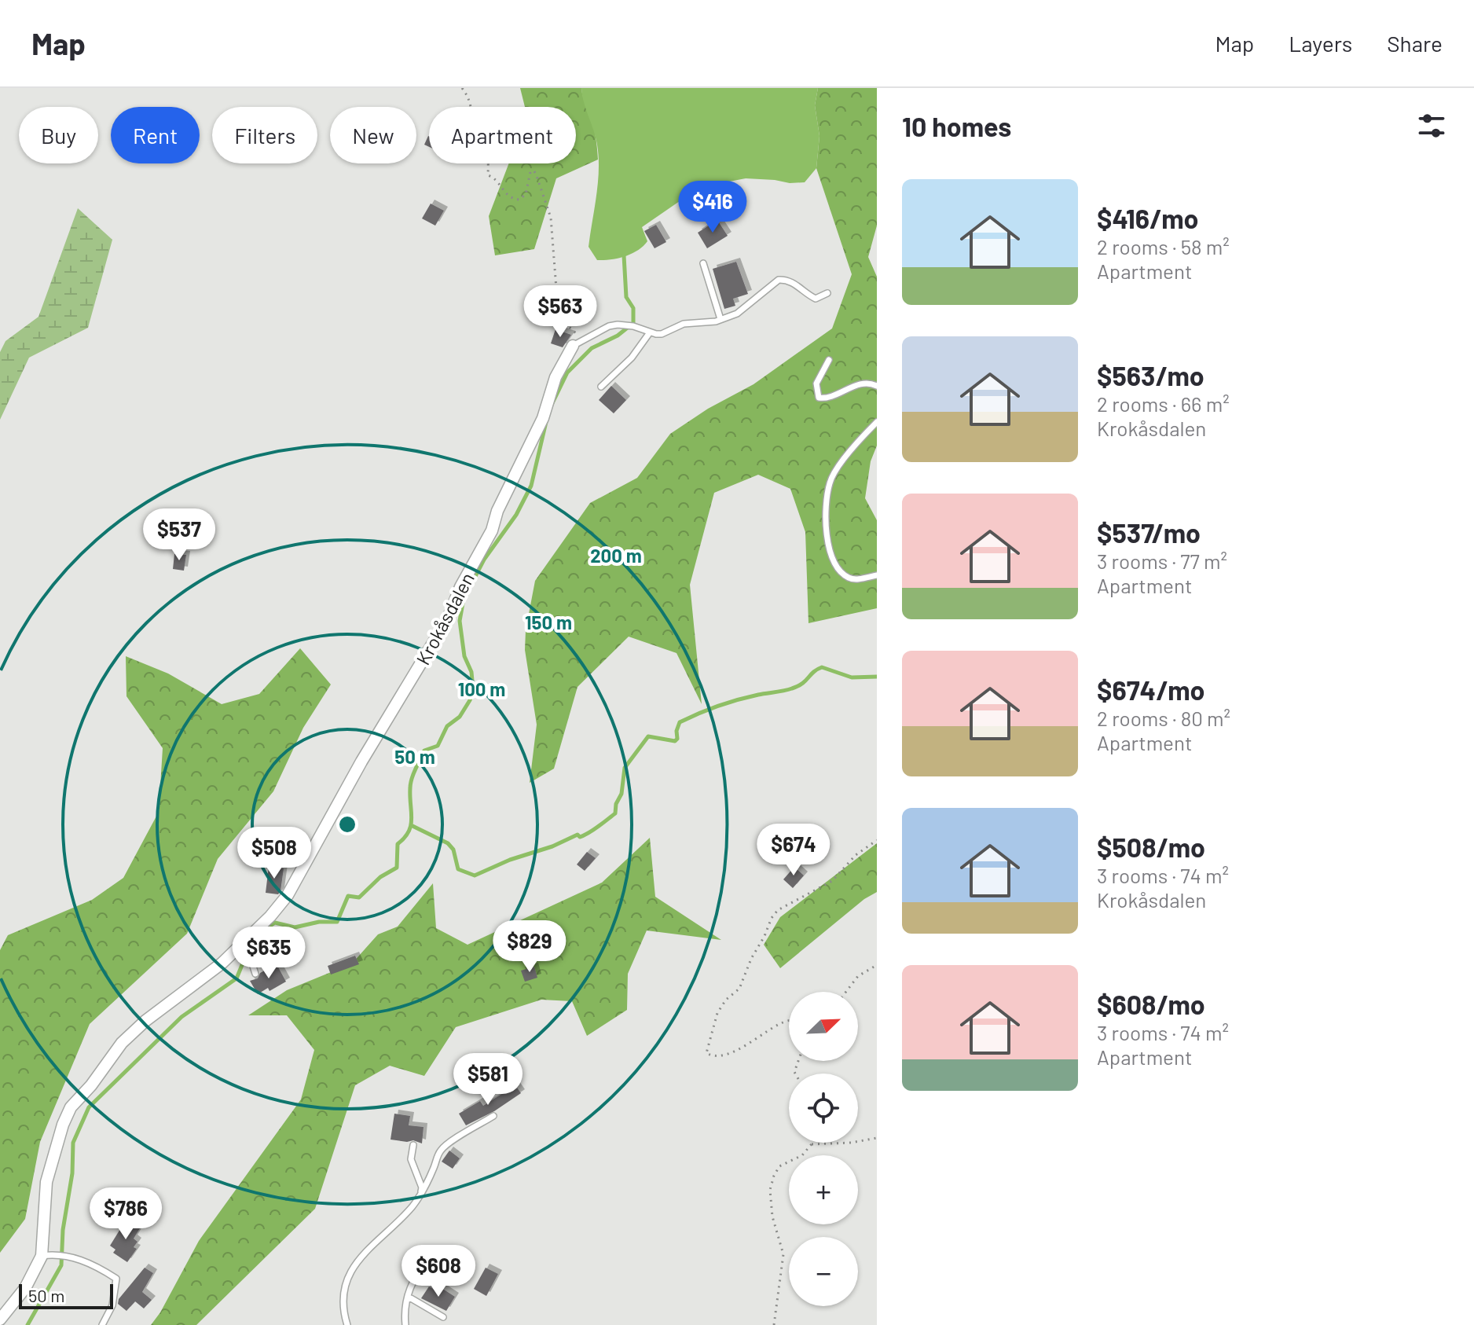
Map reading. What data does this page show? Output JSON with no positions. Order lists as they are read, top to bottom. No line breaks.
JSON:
{"streets":{"street":["Krokåsdalen"]},"scale_bar":"50 m","north":"top right","page":{"header":"Map","nav":["Map","Layers","Share"],"heading":"10 homes","chip":["Buy","Rent","Filters","New","Apartment"],"list":[{"name":"$416/mo","note":"2 rooms · 58 m² · Apartment"},{"name":"$563/mo","note":"2 rooms · 66 m² · Krokåsdalen"},{"name":"$537/mo","note":"3 rooms · 77 m² · Apartment"},{"name":"$674/mo","note":"2 rooms · 80 m² · Apartment"},{"name":"$508/mo","note":"3 rooms · 74 m² · Krokåsdalen"},{"name":"$608/mo","note":"3 rooms · 74 m² · Apartment"}],"price":["$416","$563","$537","$674","$508","$829","$635","$581","$786","$608"],"map_buttons":["+","−"],"scale":"50 m"},"rings":["200 m","150 m","100 m","50 m"]}
